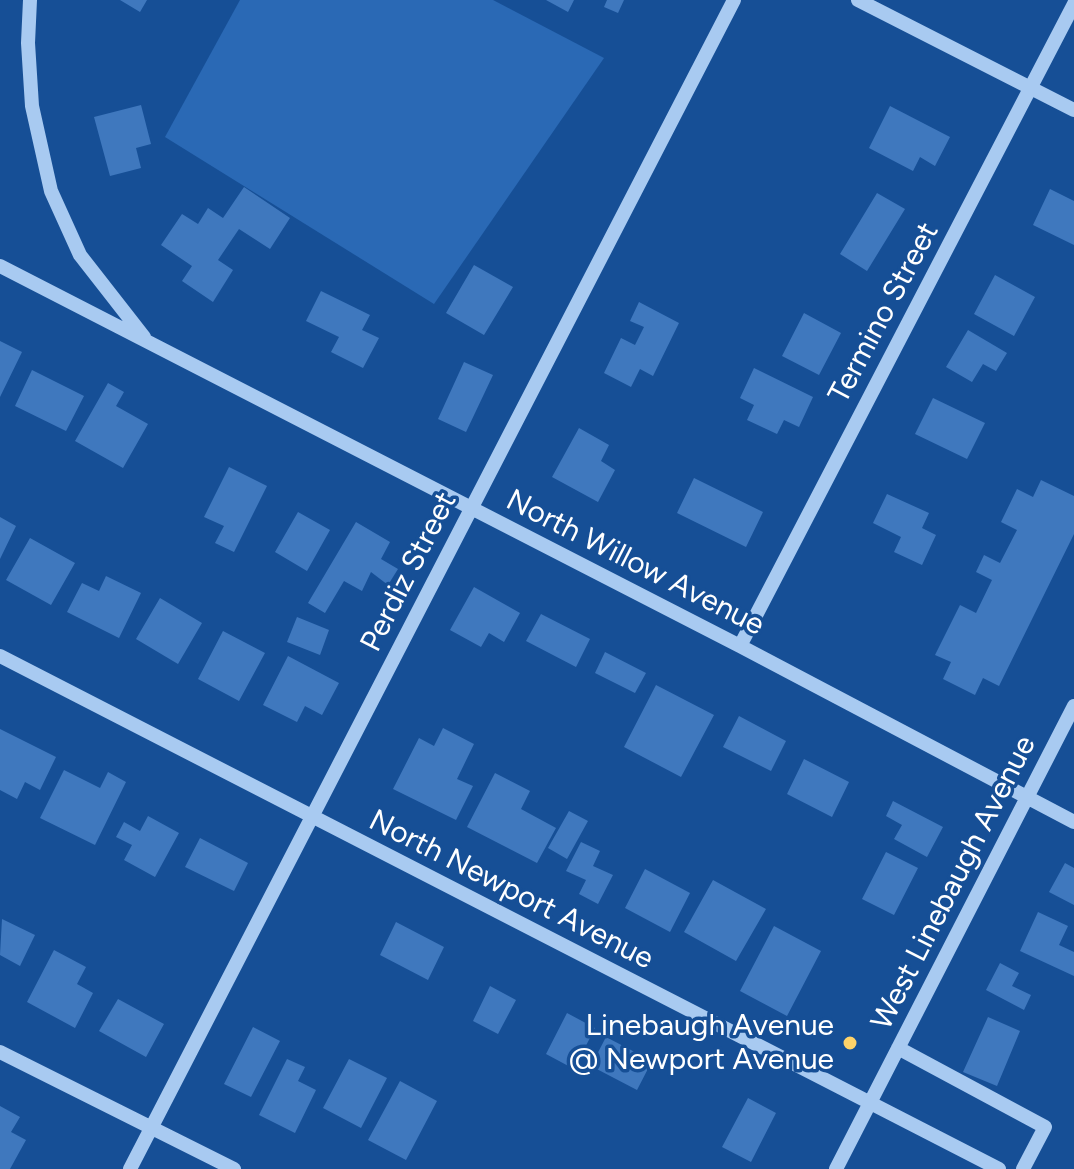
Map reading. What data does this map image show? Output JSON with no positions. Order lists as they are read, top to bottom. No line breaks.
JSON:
{"streets":{"street":["Termino Street","North Willow Avenue","Perdiz Street","West Linebaugh Avenue","North Newport Avenue"]},"crossings":[["Termino Street","North Willow Avenue"],["North Willow Avenue","Perdiz Street"],["North Willow Avenue","West Linebaugh Avenue"],["Perdiz Street","North Newport Avenue"],["West Linebaugh Avenue","North Newport Avenue"]],"places":["Linebaugh Avenue @ Newport Avenue"]}
